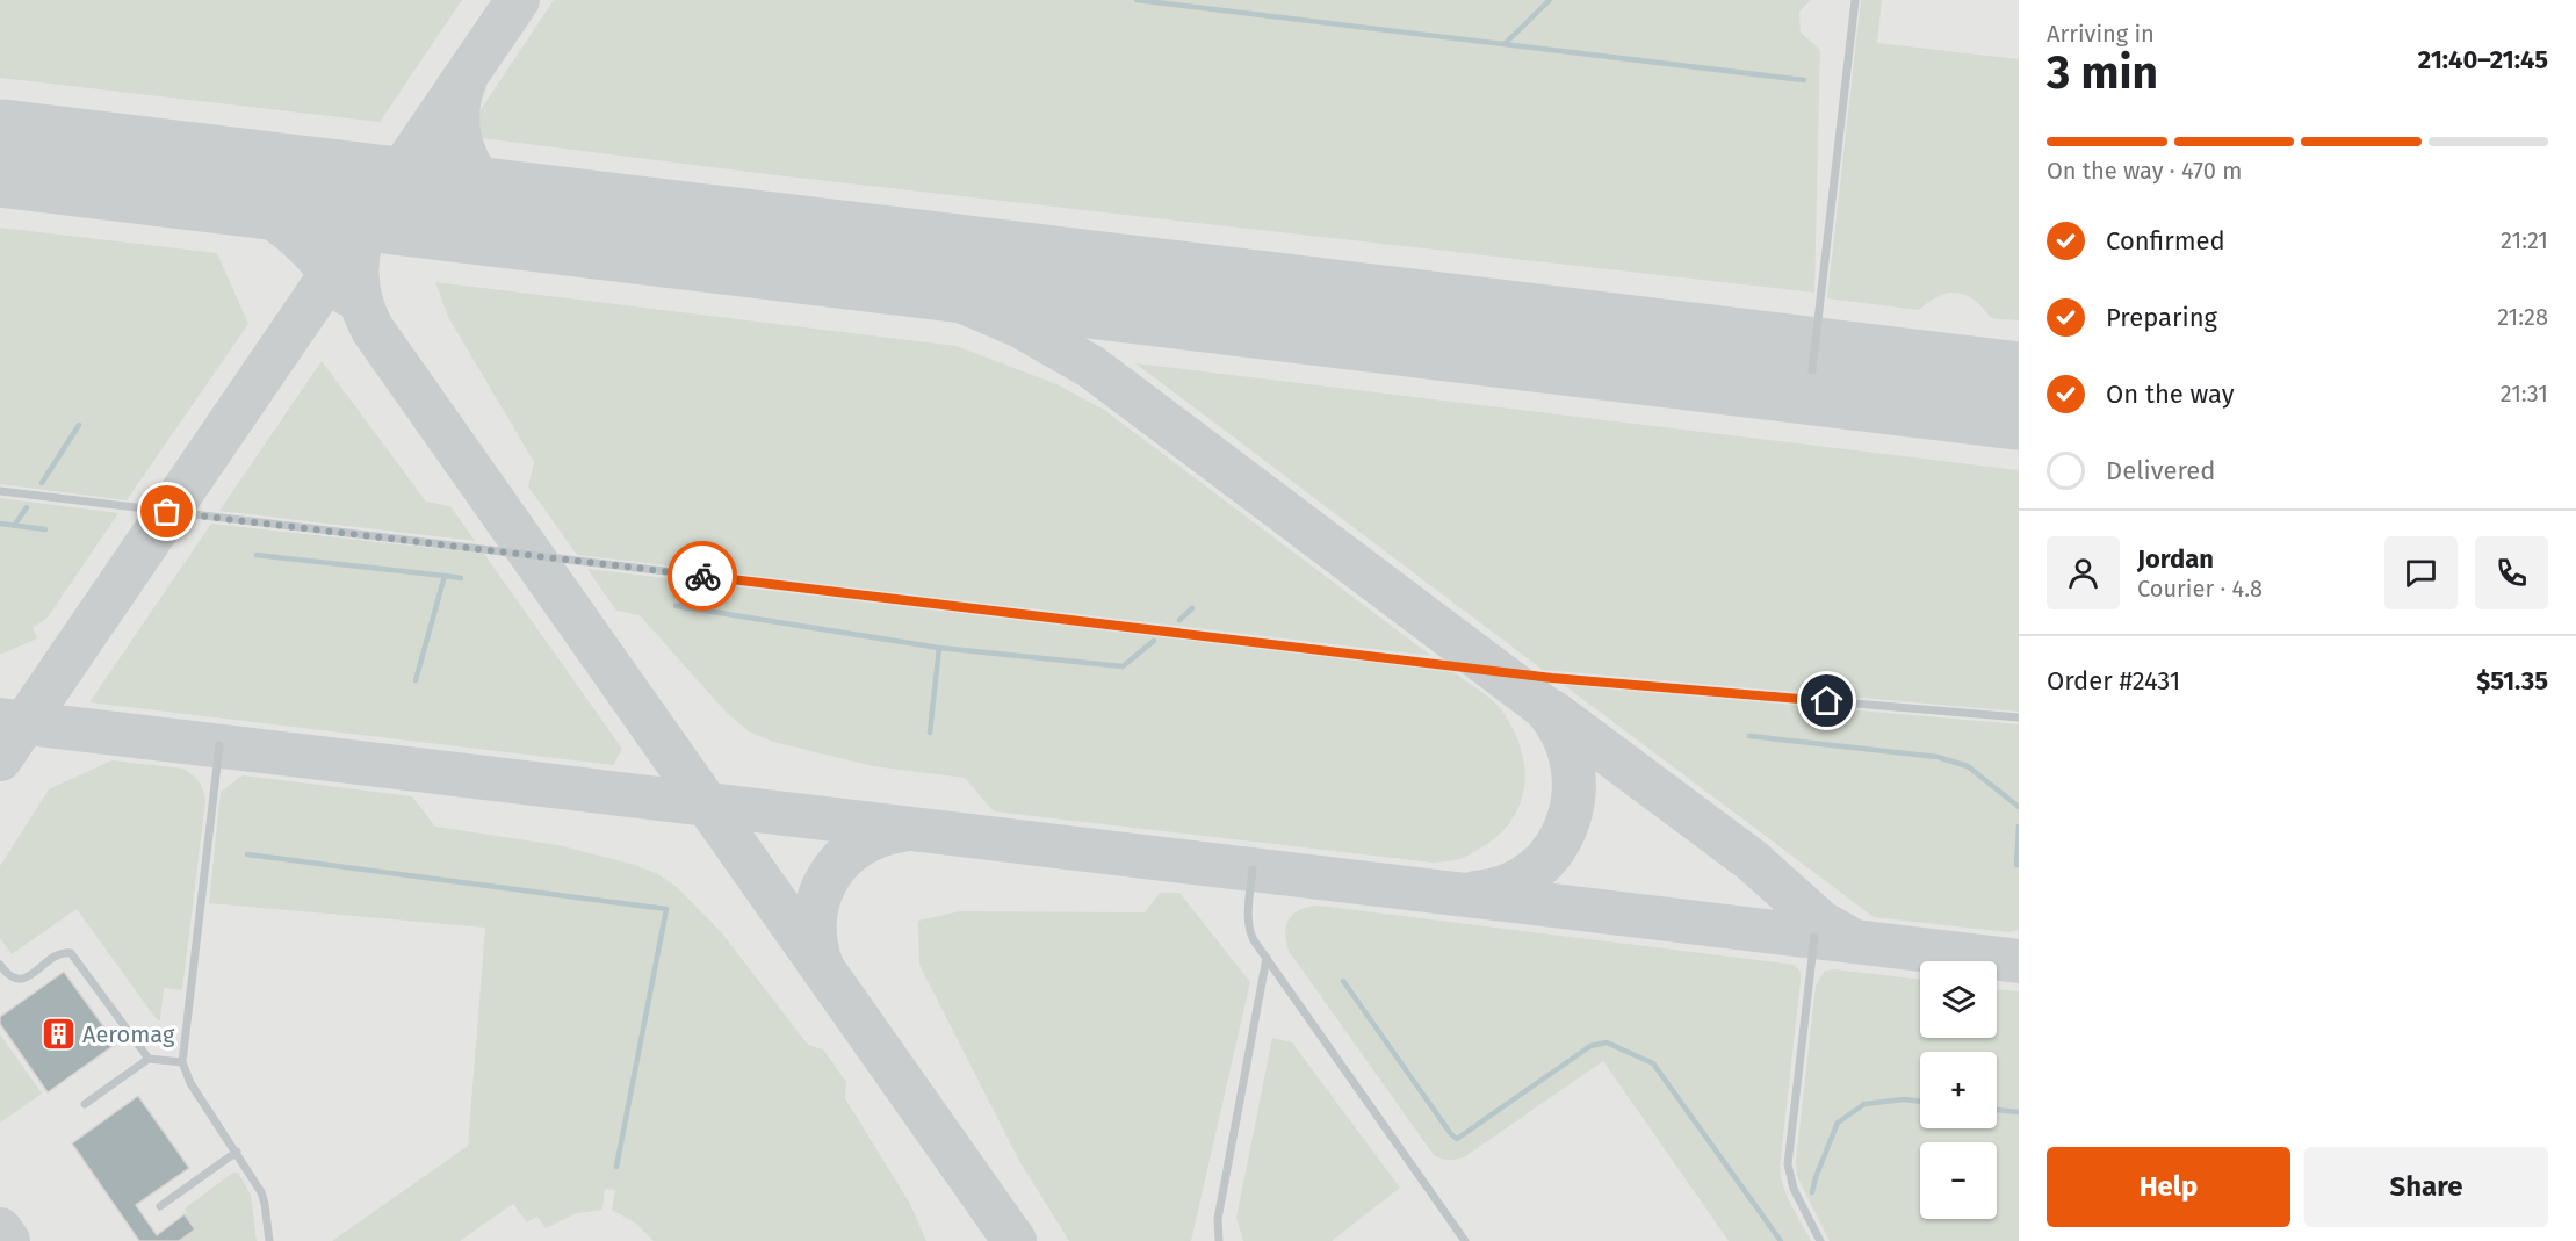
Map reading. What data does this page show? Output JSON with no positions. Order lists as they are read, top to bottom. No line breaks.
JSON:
{"places":{"building":["Aeromag"]},"page":{"heading":["3 min","Arriving in","21:40–21:45"],"panel":["Jordan","Courier · 4.8","Order #2431","$51.35"],"bar":"On the way · 470 m","list":[["Confirmed","21:21"],["Preparing","21:28"],["On the way","21:31"],"Delivered"],"map_buttons":["+","−"],"buttons":["Help","Share"]}}
